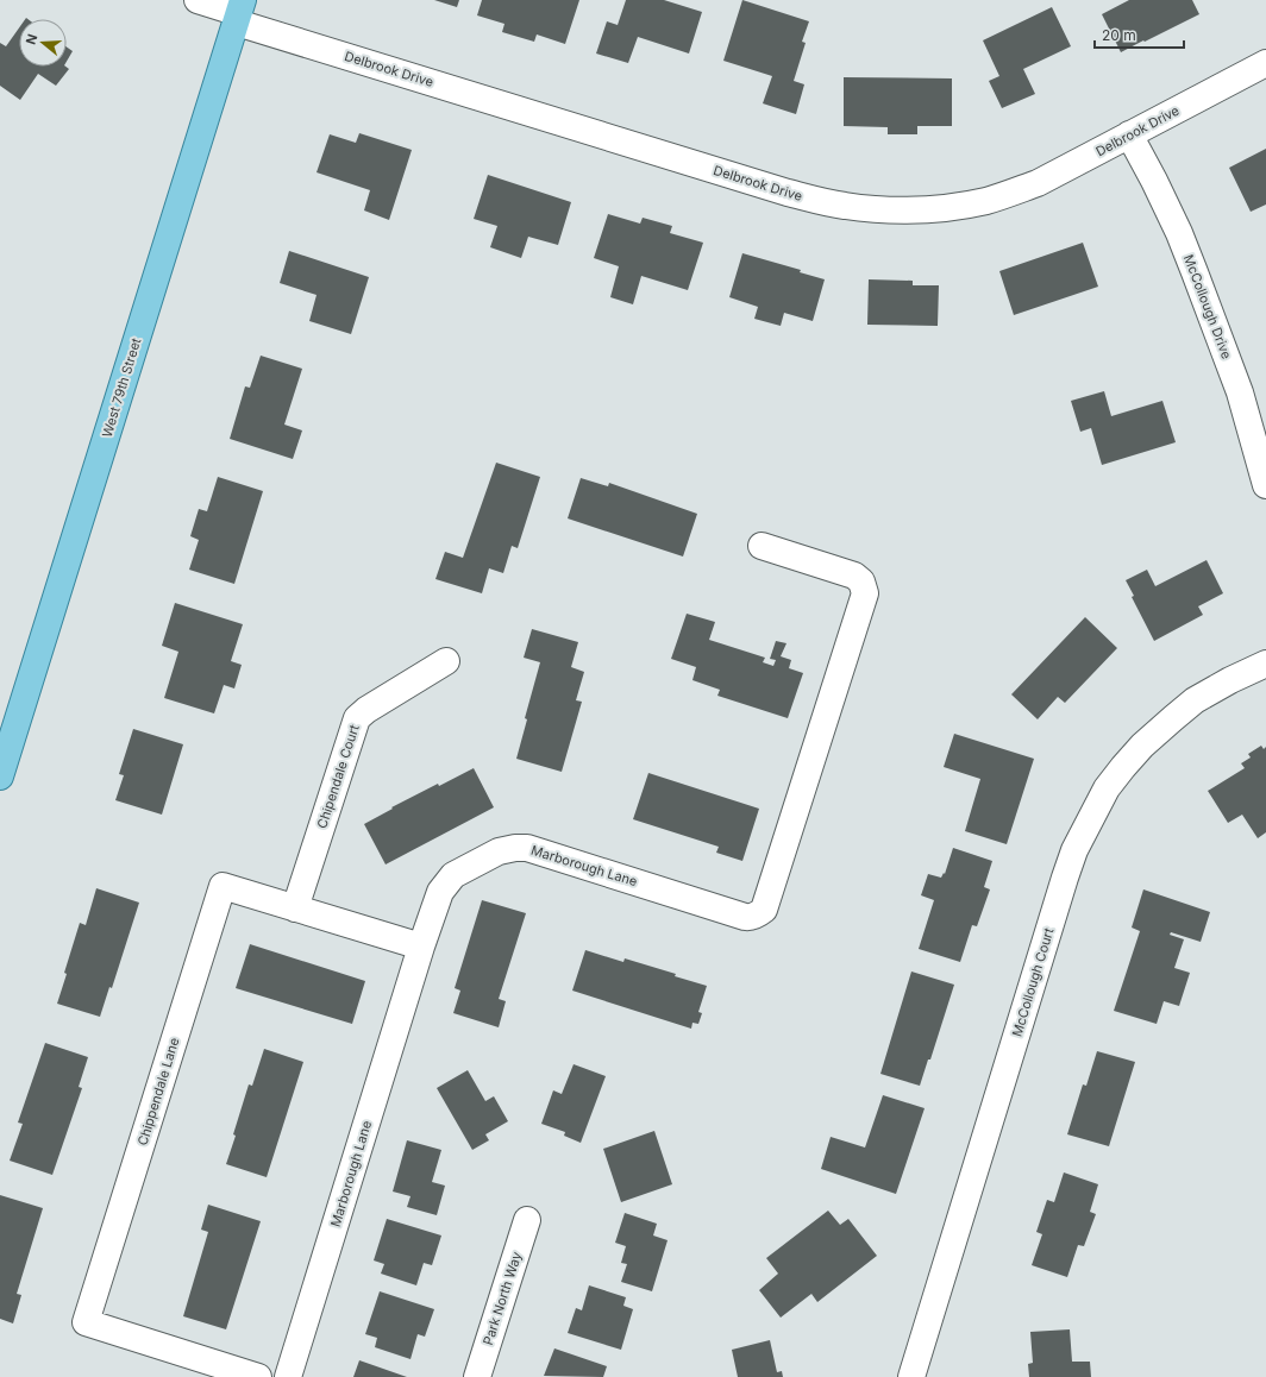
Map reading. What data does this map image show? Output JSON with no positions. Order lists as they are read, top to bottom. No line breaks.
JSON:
{"streets":{"main road":["West 79th Street"],"street":["Delbrook Drive","McCollough Drive","Chipendale Court","Marborough Lane","McCollough Court","Chippendale Lane","Park North Way"]},"crossings":[["Delbrook Drive","McCollough Drive"],["Delbrook Drive","West 79th Street"],["Chipendale Court","Chippendale Lane"],["Marborough Lane","Chippendale Lane"]],"scale_bar":"20 m","north":"left"}
